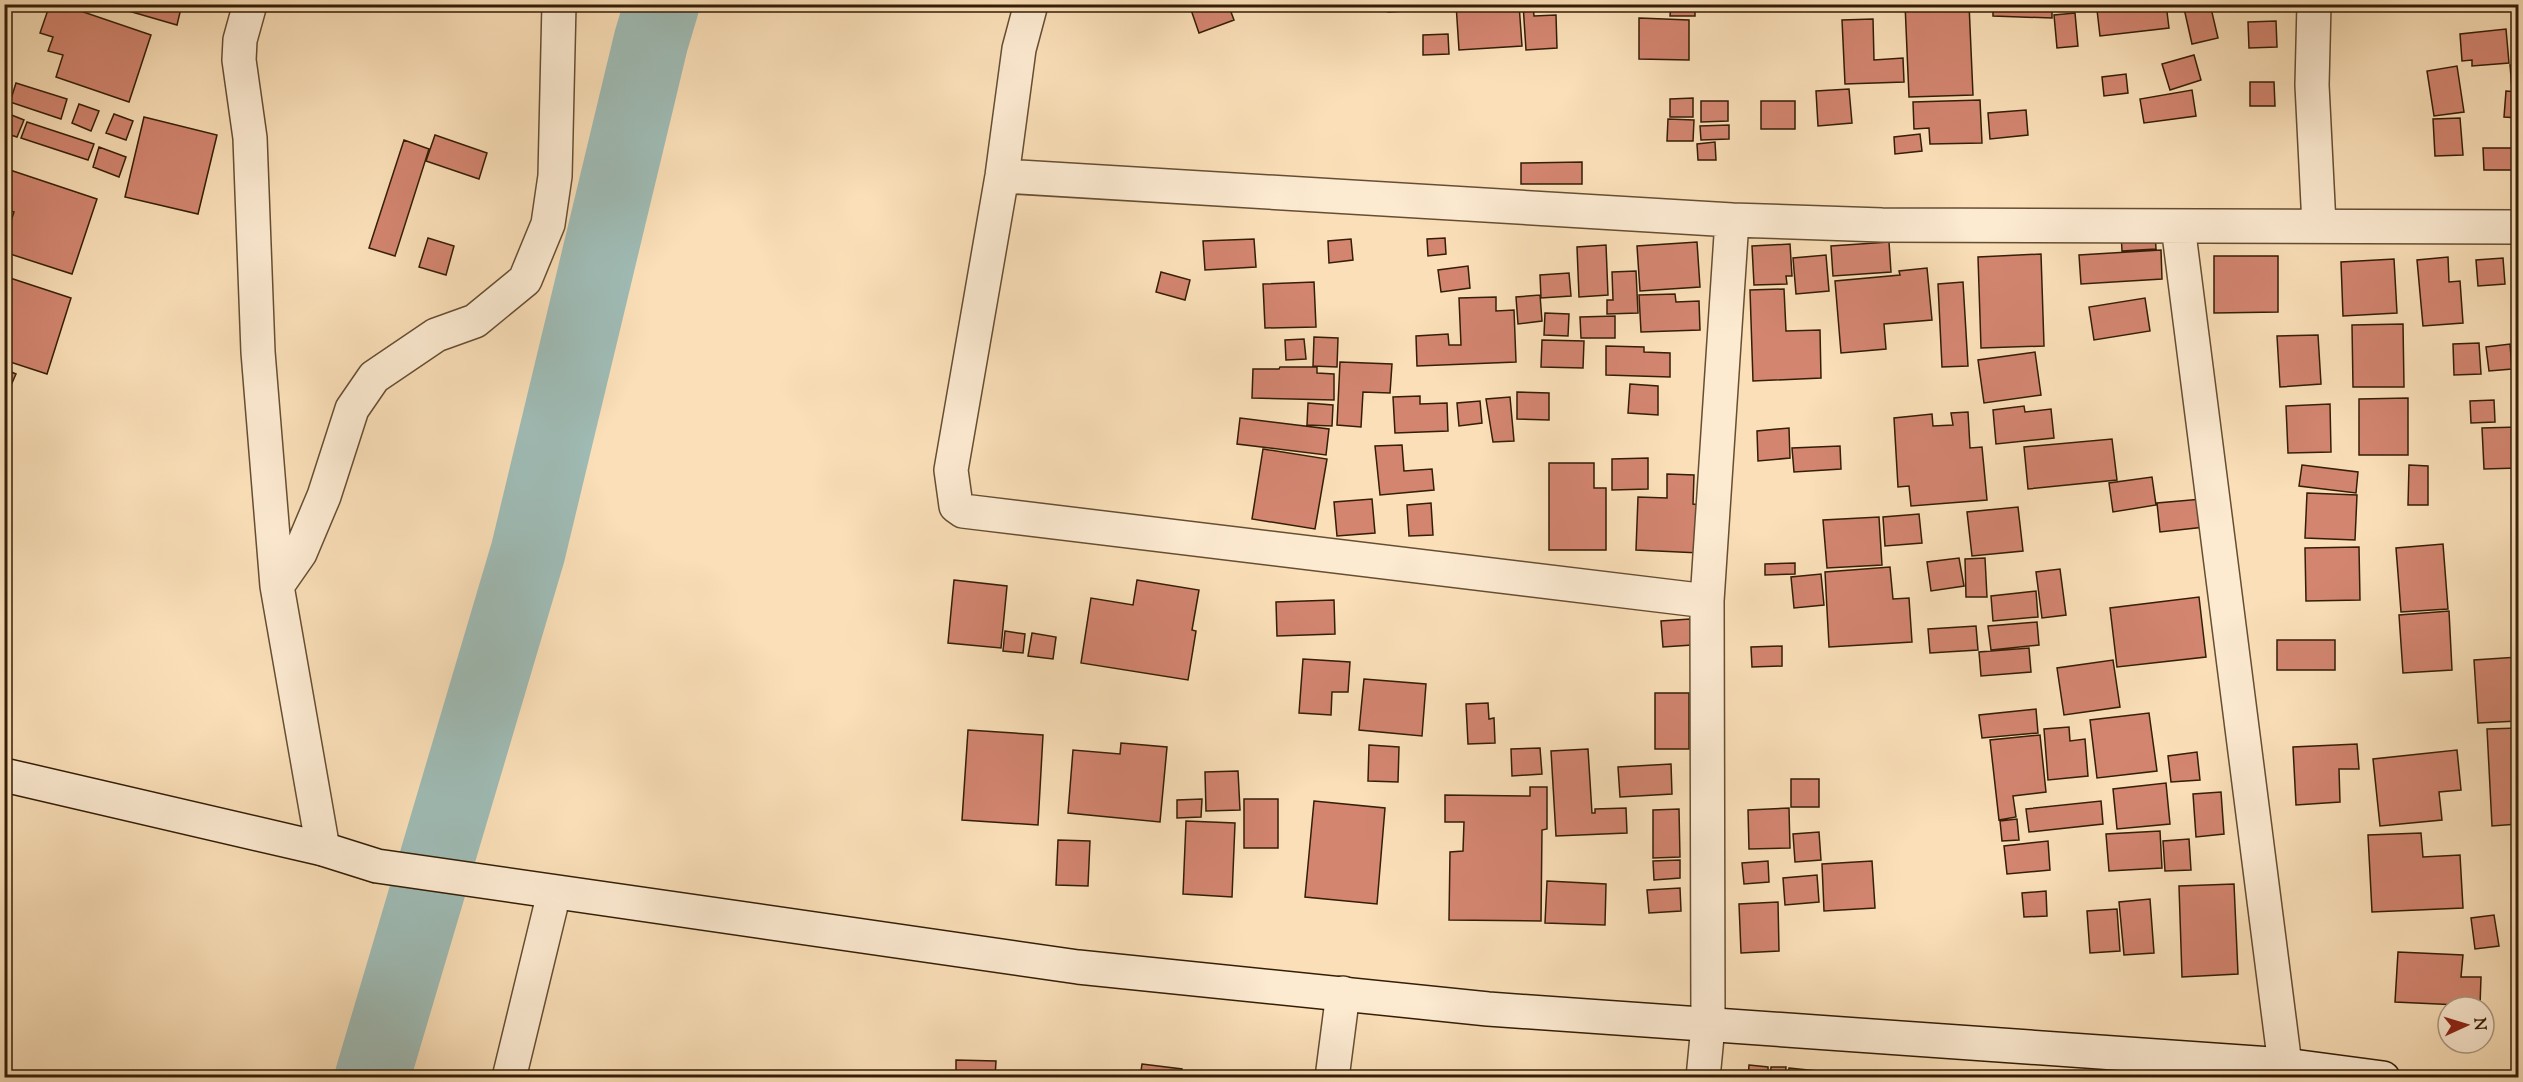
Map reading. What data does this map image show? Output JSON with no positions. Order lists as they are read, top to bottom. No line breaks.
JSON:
{"north":"right"}
